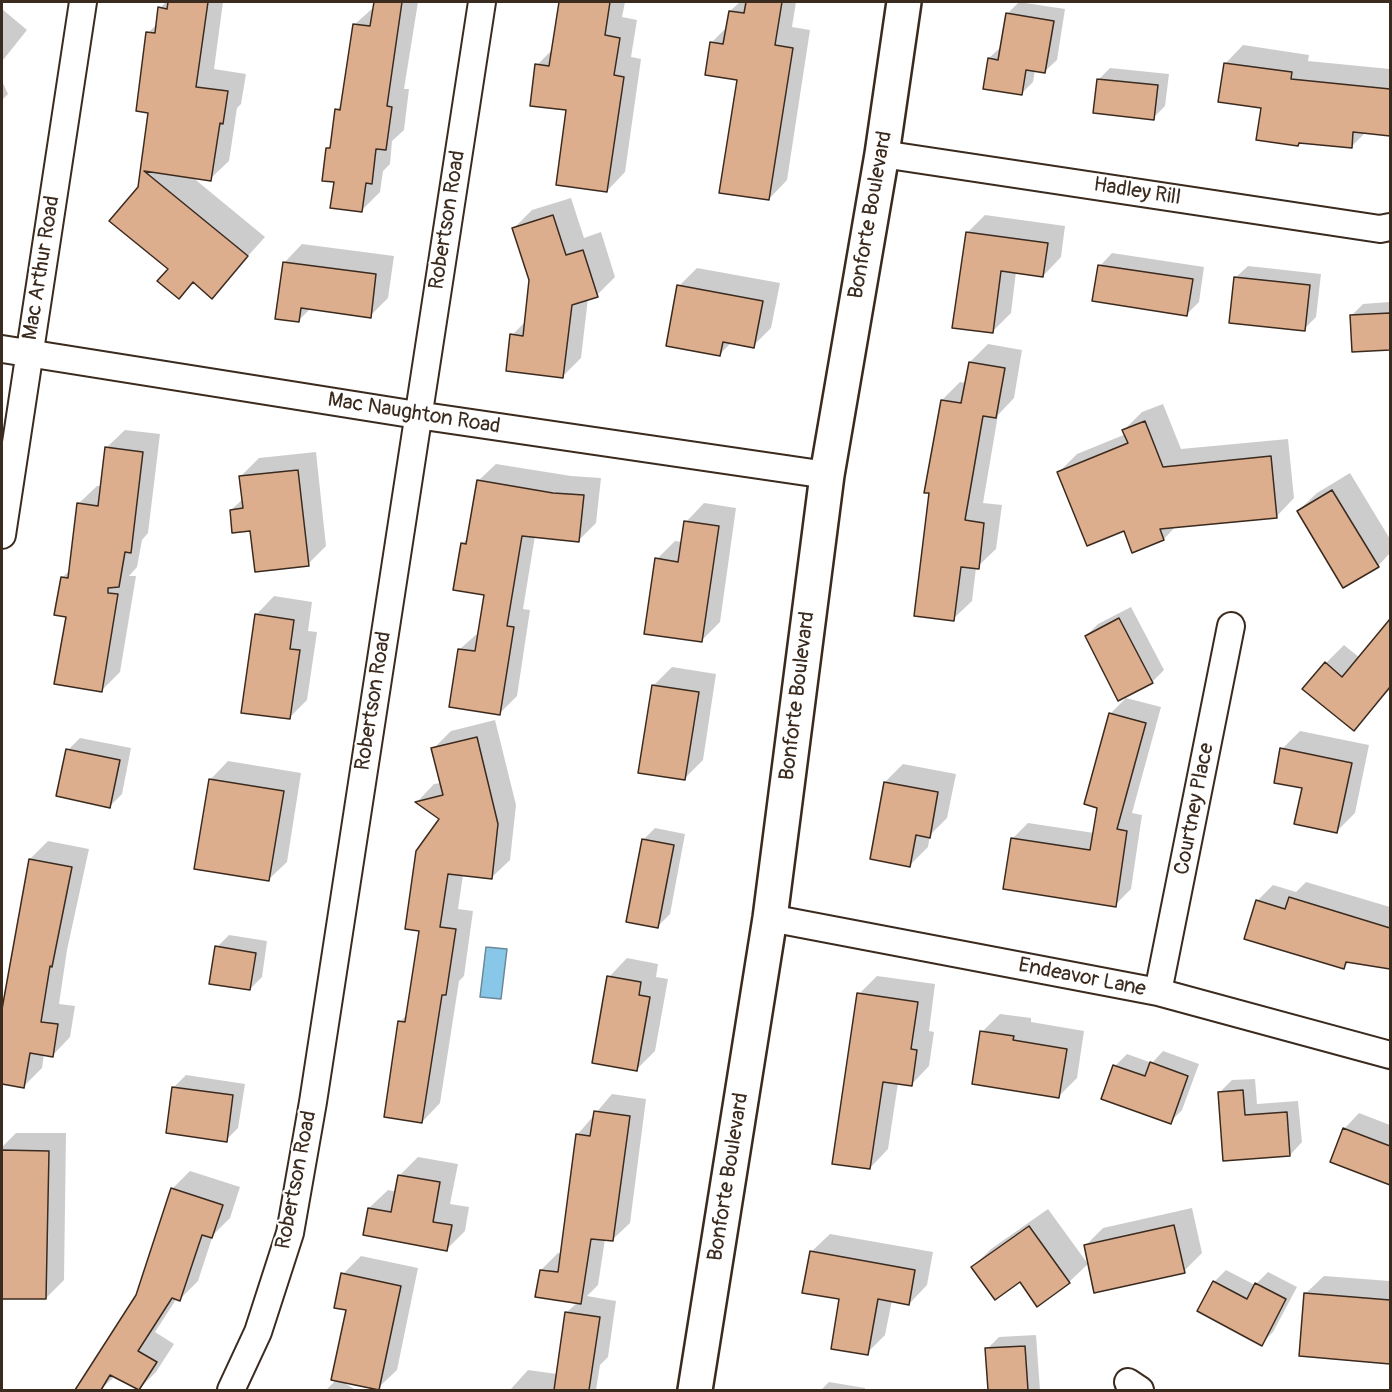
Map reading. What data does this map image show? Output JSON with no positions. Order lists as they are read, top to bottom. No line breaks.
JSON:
{"streets":{"main road":["Bonforte Boulevard"],"street":["Hadley Rill","Robertson Road","Mac Arthur Road","Mac Naughton Road","Courtney Place","Endeavor Lane"]},"crossings":[["Hadley Rill","Bonforte Boulevard"],["Bonforte Boulevard","Mac Naughton Road"],["Bonforte Boulevard","Endeavor Lane"],["Robertson Road","Mac Naughton Road"],["Mac Arthur Road","Mac Naughton Road"],["Courtney Place","Endeavor Lane"]]}
